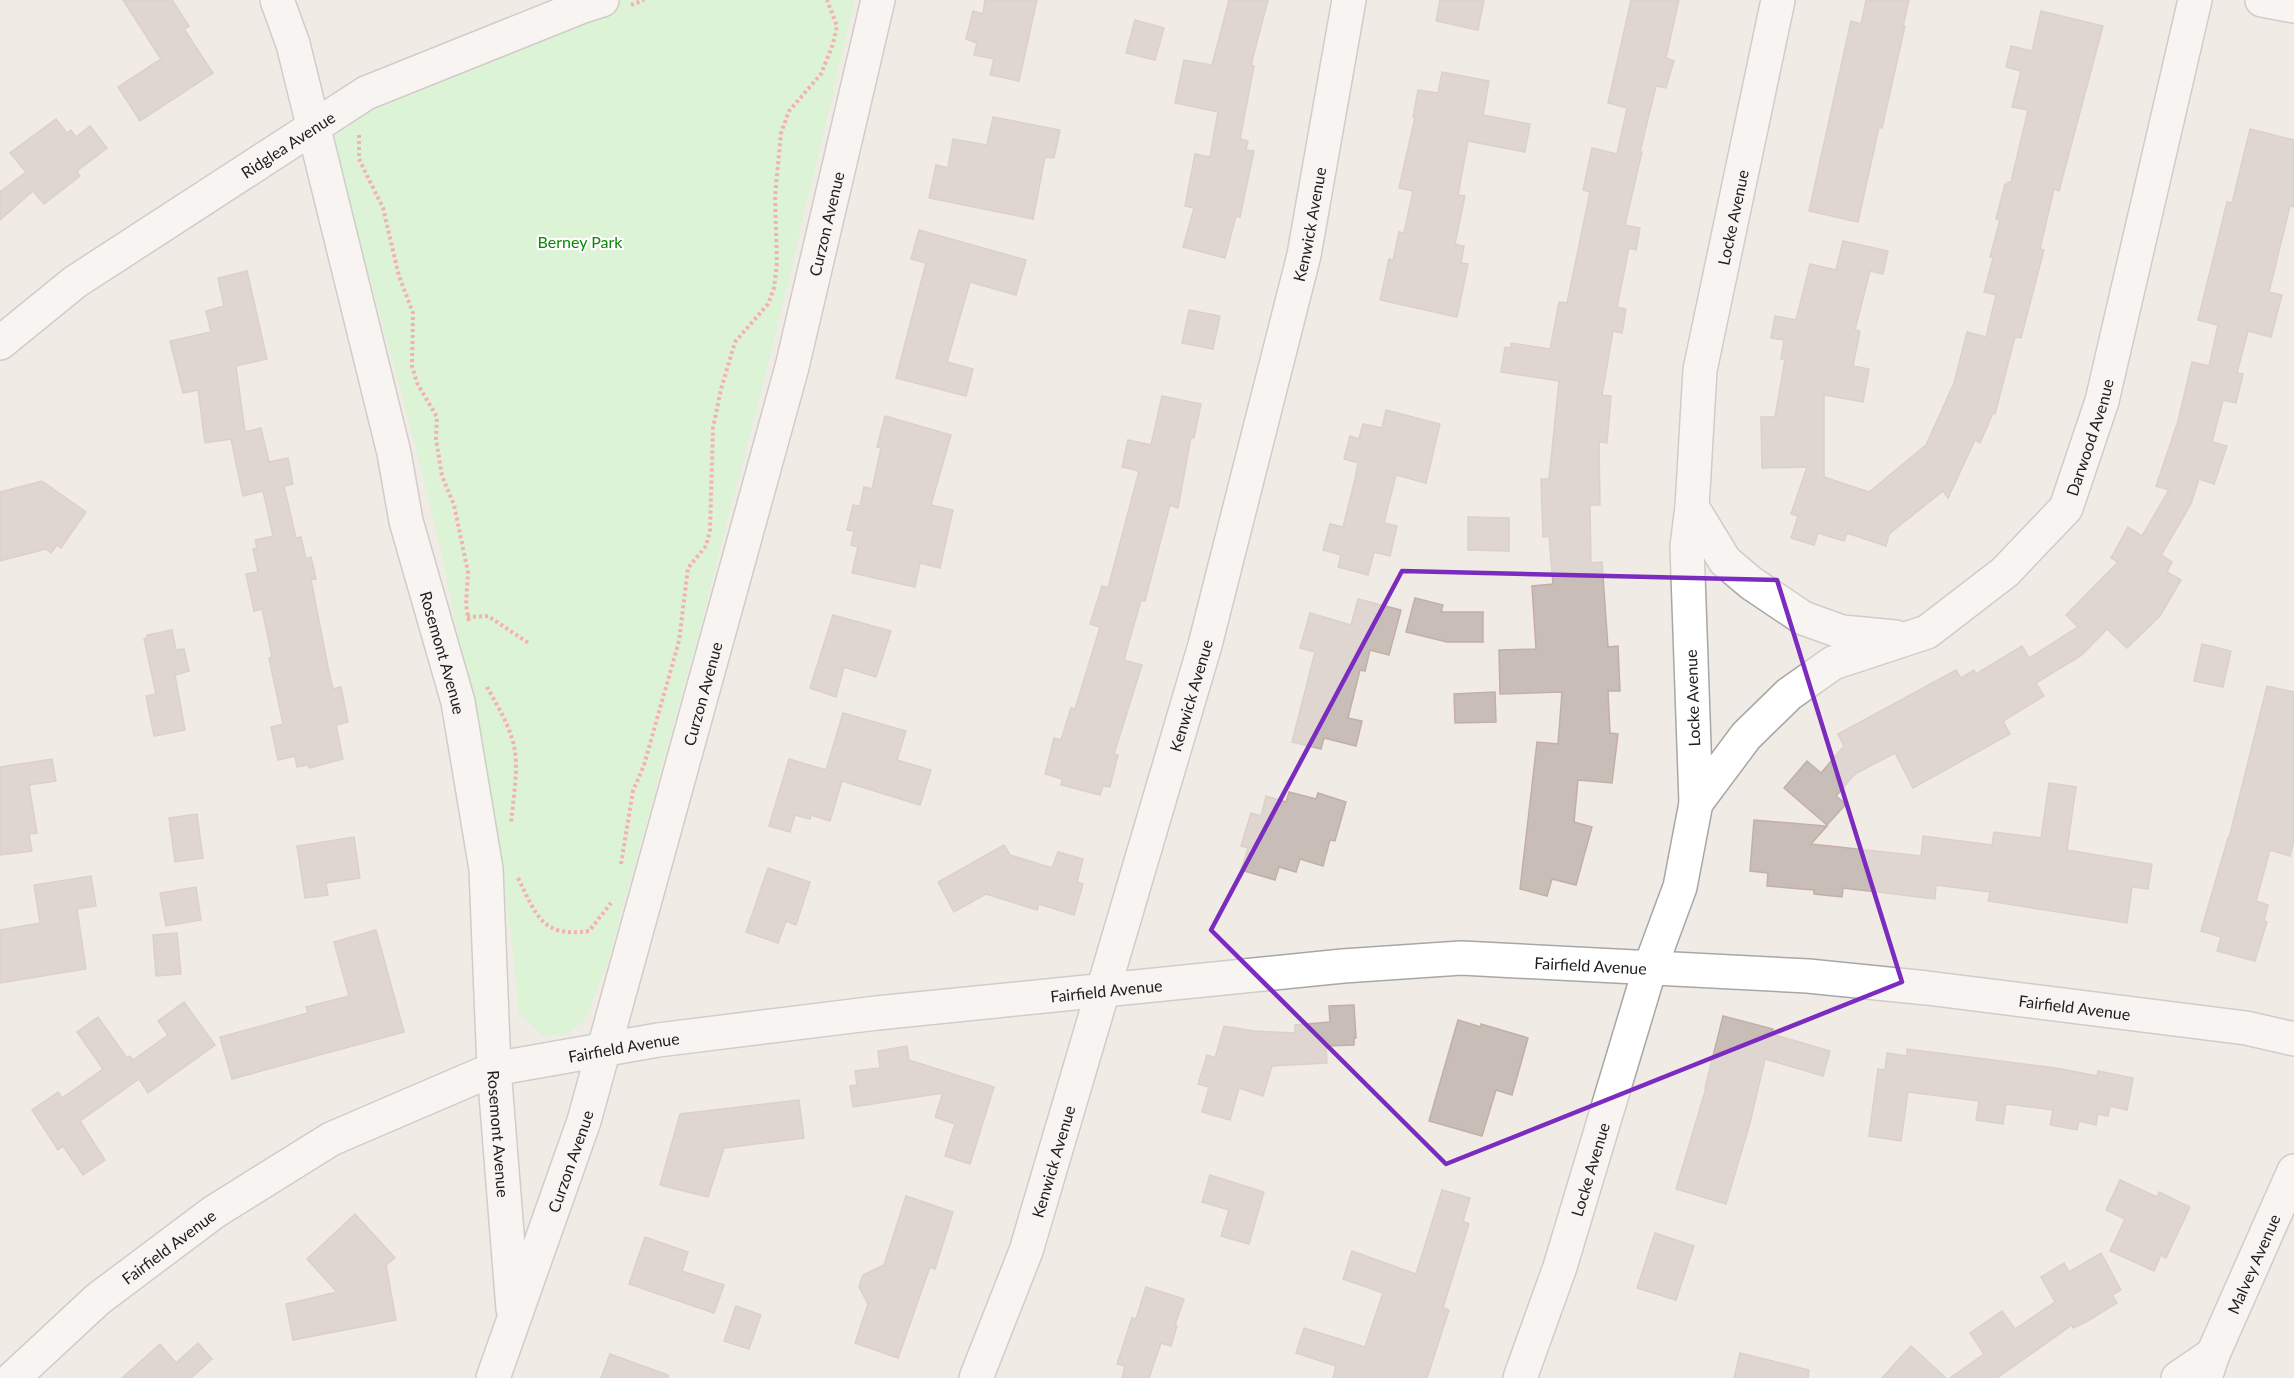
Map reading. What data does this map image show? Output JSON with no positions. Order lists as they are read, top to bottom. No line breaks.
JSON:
{"streets":{"street":["Ridglea Avenue","Locke Avenue","Curzon Avenue","Kenwick Avenue","Darwood Avenue","Rosemont Avenue","Fairfield Avenue","Malvey Avenue"]},"crossings":[["Ridglea Avenue","Rosemont Avenue"],["Locke Avenue","Darwood Avenue"],["Locke Avenue","Fairfield Avenue"],["Curzon Avenue","Rosemont Avenue"],["Curzon Avenue","Fairfield Avenue"],["Kenwick Avenue","Fairfield Avenue"],["Rosemont Avenue","Fairfield Avenue"]],"parks":["Berney Park"]}
